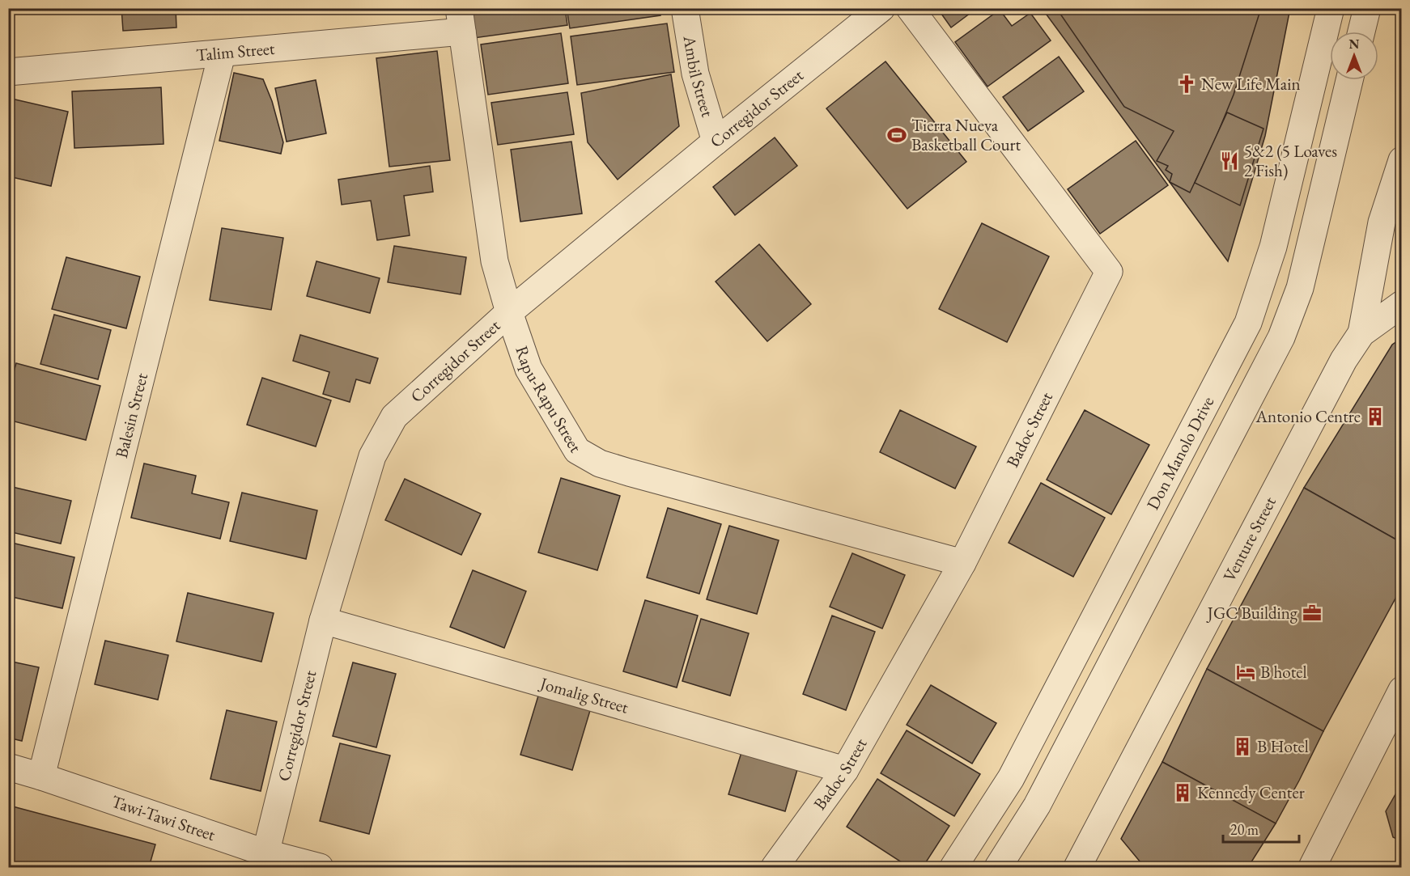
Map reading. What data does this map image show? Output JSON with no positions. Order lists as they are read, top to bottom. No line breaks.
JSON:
{"streets":{"street":["Talim Street","Ambil Street","Corregidor Street","Rapu-Rapu Street","Balesin Street","Badoc Street","Don Manolo Drive","Venture Street","Jomalig Street","Tawi-Tawi Street"]},"crossings":[["Talim Street","Rapu-Rapu Street"],["Talim Street","Balesin Street"],["Ambil Street","Corregidor Street"],["Corregidor Street","Rapu-Rapu Street"],["Corregidor Street","Jomalig Street"],["Corregidor Street","Tawi-Tawi Street"],["Rapu-Rapu Street","Badoc Street"],["Balesin Street","Tawi-Tawi Street"],["Badoc Street","Jomalig Street"]],"places":{"church":["New Life Main"],"sports":["Tierra Nueva Basketball Court"],"restaurant":["5&2 (5 Loaves 2 Fish)"],"building":["Antonio Centre","B Hotel","Kennedy Center"],"office":["JGC Building"],"hotel":["B hotel"]},"scale_bar":"20 m","north":"top"}
